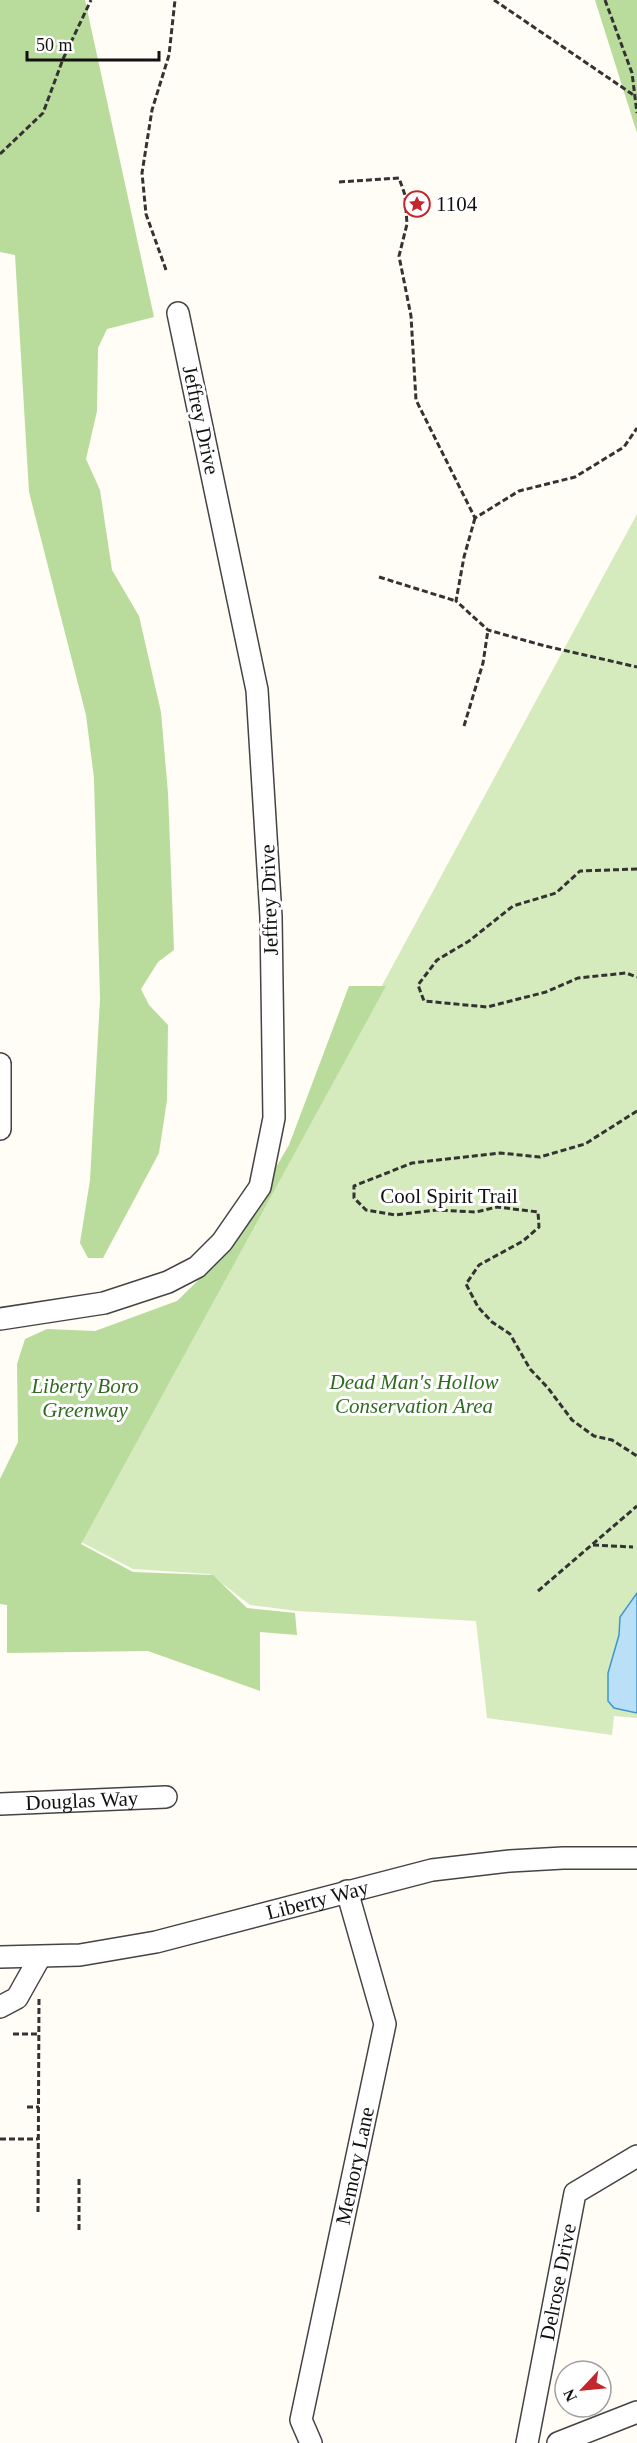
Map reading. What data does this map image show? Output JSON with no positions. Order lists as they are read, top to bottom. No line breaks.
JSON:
{"streets":{"street":["Jeffrey Drive","Douglas Way","Liberty Way","Memory Lane","Delrose Drive"],"path":["Cool Spirit Trail"]},"crossings":[["Liberty Way","Memory Lane"]],"parks":["Dead Man's Hollow Conservation Area","Liberty Boro Greenway"],"places":{"place":["1104"]},"scale_bar":"50 m","north":"bottom left"}
